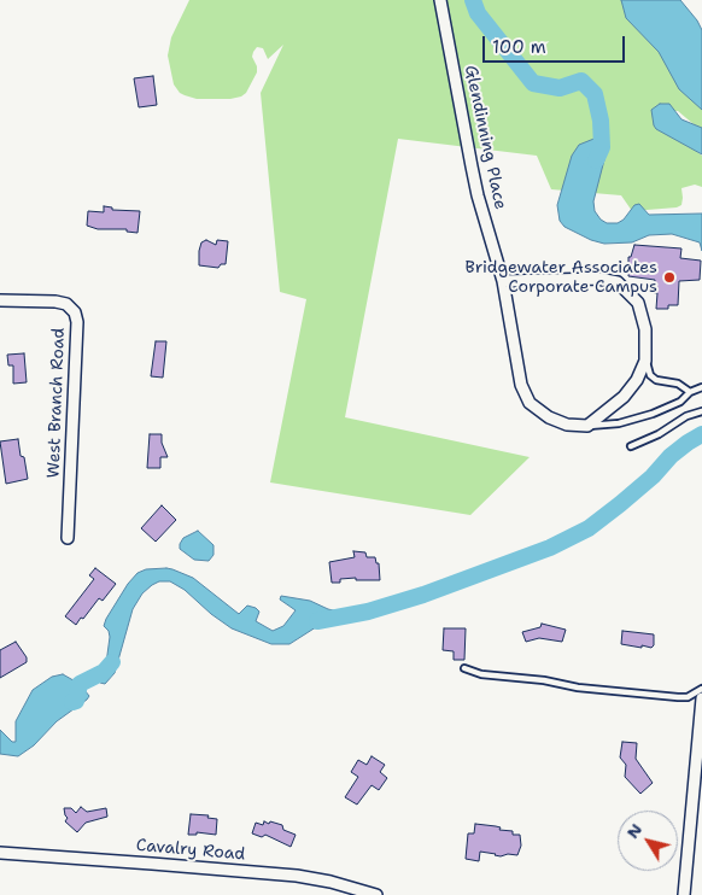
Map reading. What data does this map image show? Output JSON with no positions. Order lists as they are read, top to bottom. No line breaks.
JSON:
{"streets":{"street":["Glendinning Place","West Branch Road","Cavalry Road"]},"places":["Bridgewater Associates Corporate Campus"],"scale_bar":"100 m","north":"top left"}
